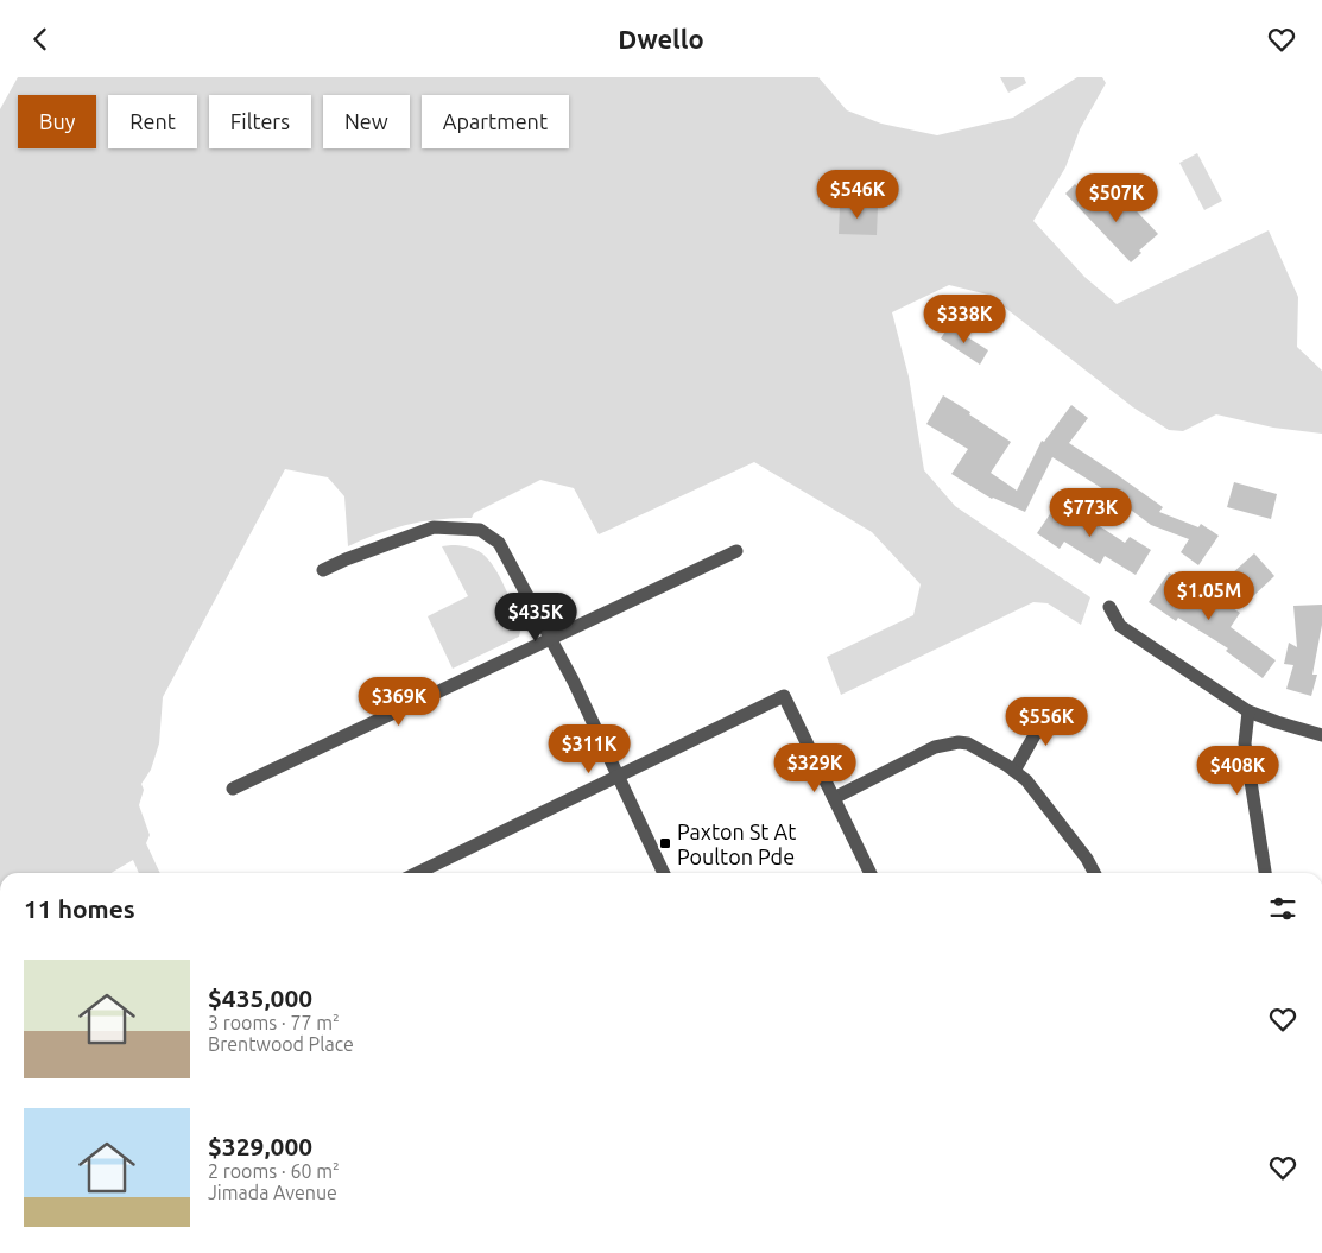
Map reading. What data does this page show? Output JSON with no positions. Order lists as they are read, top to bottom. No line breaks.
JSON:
{"places":{"transit":["Paxton St At Poulton Pde"]},"page":{"header":"Dwello","chip":["Buy","Rent","Filters","New","Apartment"],"price":["$546K","$507K","$338K","$773K","$1.05M","$435K","$369K","$556K","$311K","$329K","$408K"],"heading":"11 homes","list":[{"name":"$435,000","note":"3 rooms · 77 m² · Brentwood Place"},{"name":"$329,000","note":"2 rooms · 60 m² · Jimada Avenue"}]}}
